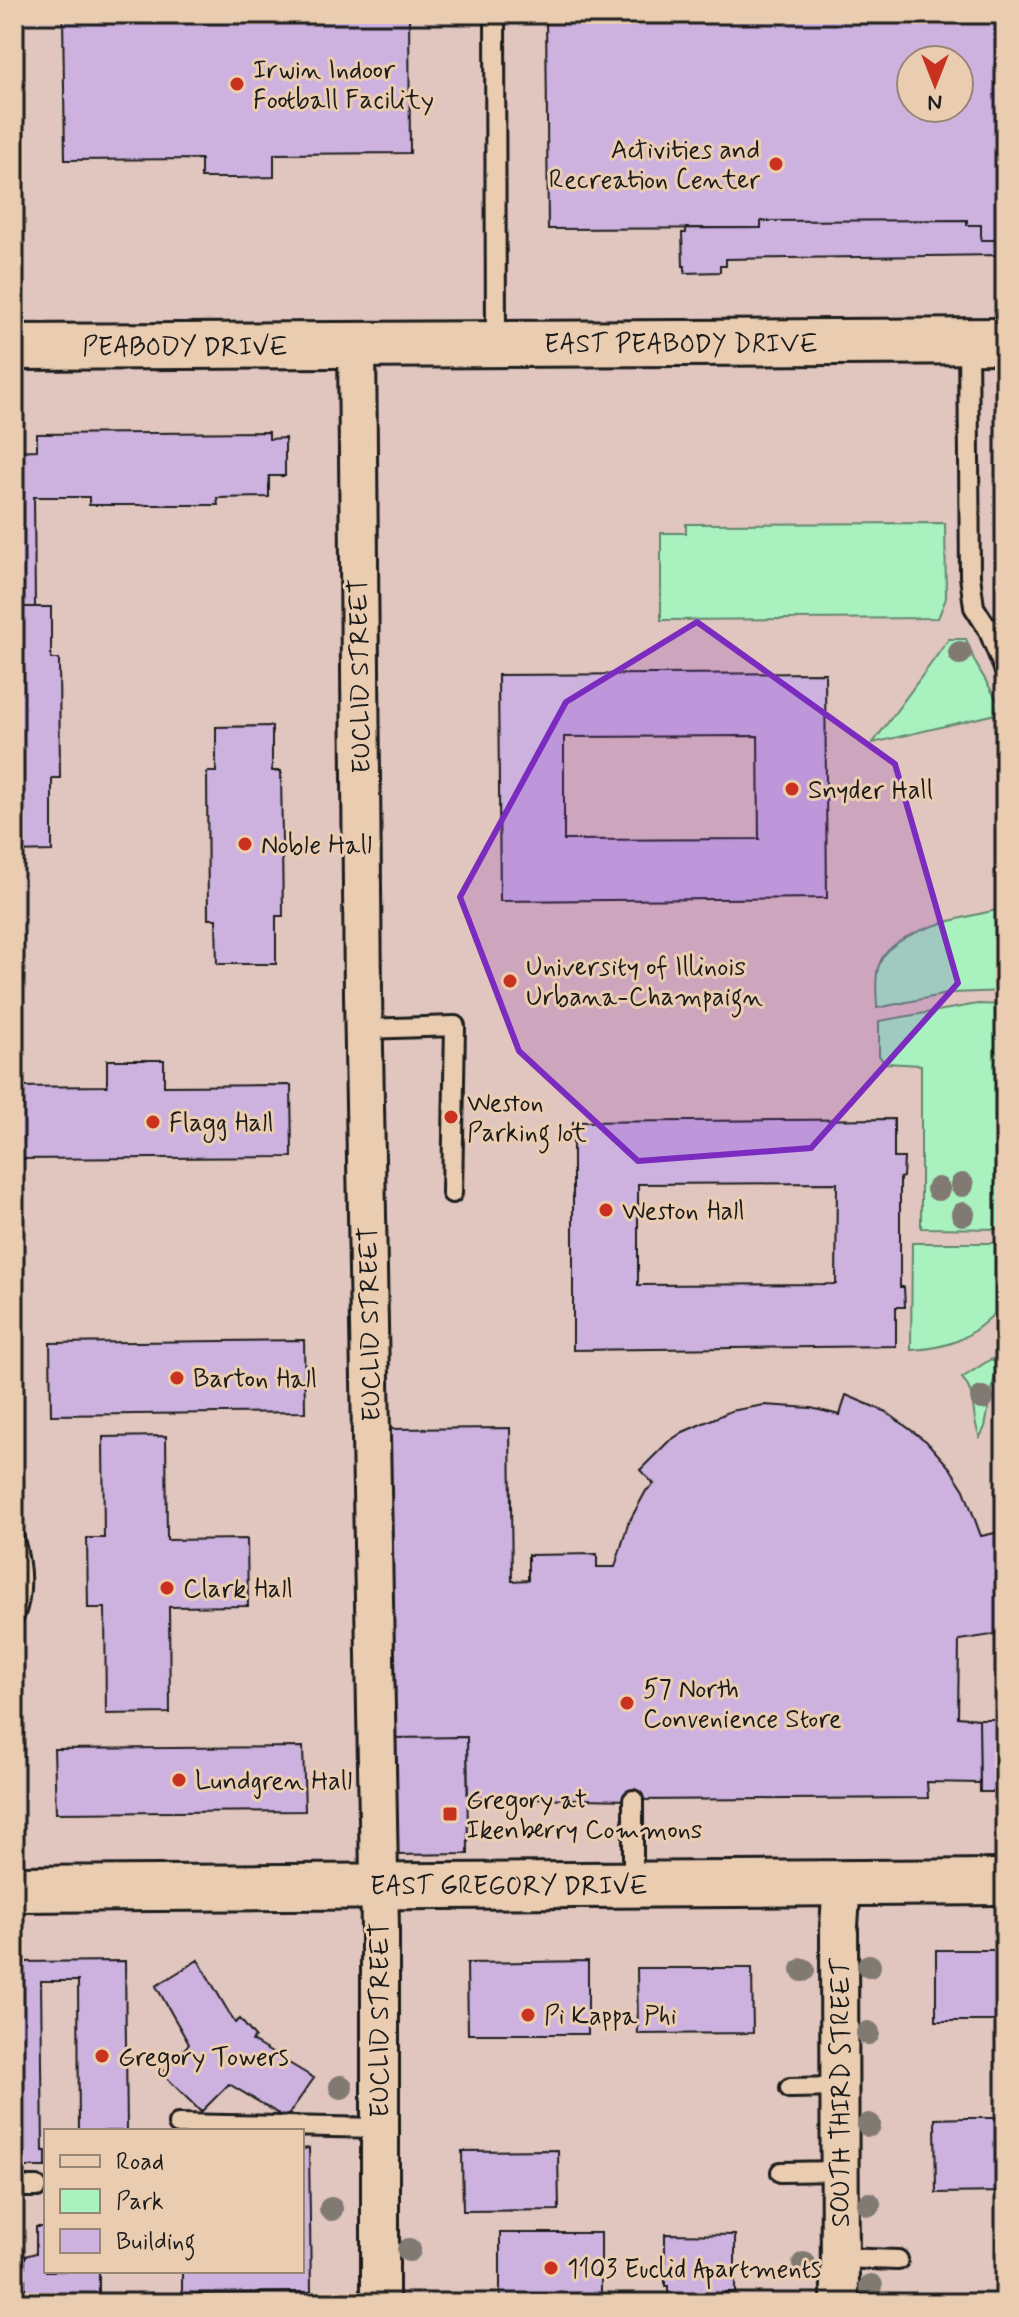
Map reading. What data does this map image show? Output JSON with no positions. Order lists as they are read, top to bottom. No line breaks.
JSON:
{"streets":{"street":["EAST PEABODY DRIVE","PEABODY DRIVE","EUCLID STREET","EAST GREGORY DRIVE","SOUTH THIRD STREET"]},"crossings":[["EAST PEABODY DRIVE","PEABODY DRIVE"],["EAST PEABODY DRIVE","EUCLID STREET"],["PEABODY DRIVE","EUCLID STREET"],["EUCLID STREET","EAST GREGORY DRIVE"],["EAST GREGORY DRIVE","SOUTH THIRD STREET"]],"places":{"other":["Irwin Indoor Football Facility","Activities and Recreation Center","Snyder Hall","Noble Hall","University of Illinois Urbana-Champaign","Weston Parking lot","Flagg Hall","Weston Hall","Barton Hall","Clark Hall","57 North Convenience Store","Lundgren Hall","Pi Kappa Phi","Gregory Towers","1103 Euclid Apartments"],"transit":["Gregory at Ikenberry Commons"]},"legend":["Road","Park","Building"],"north":"bottom"}
